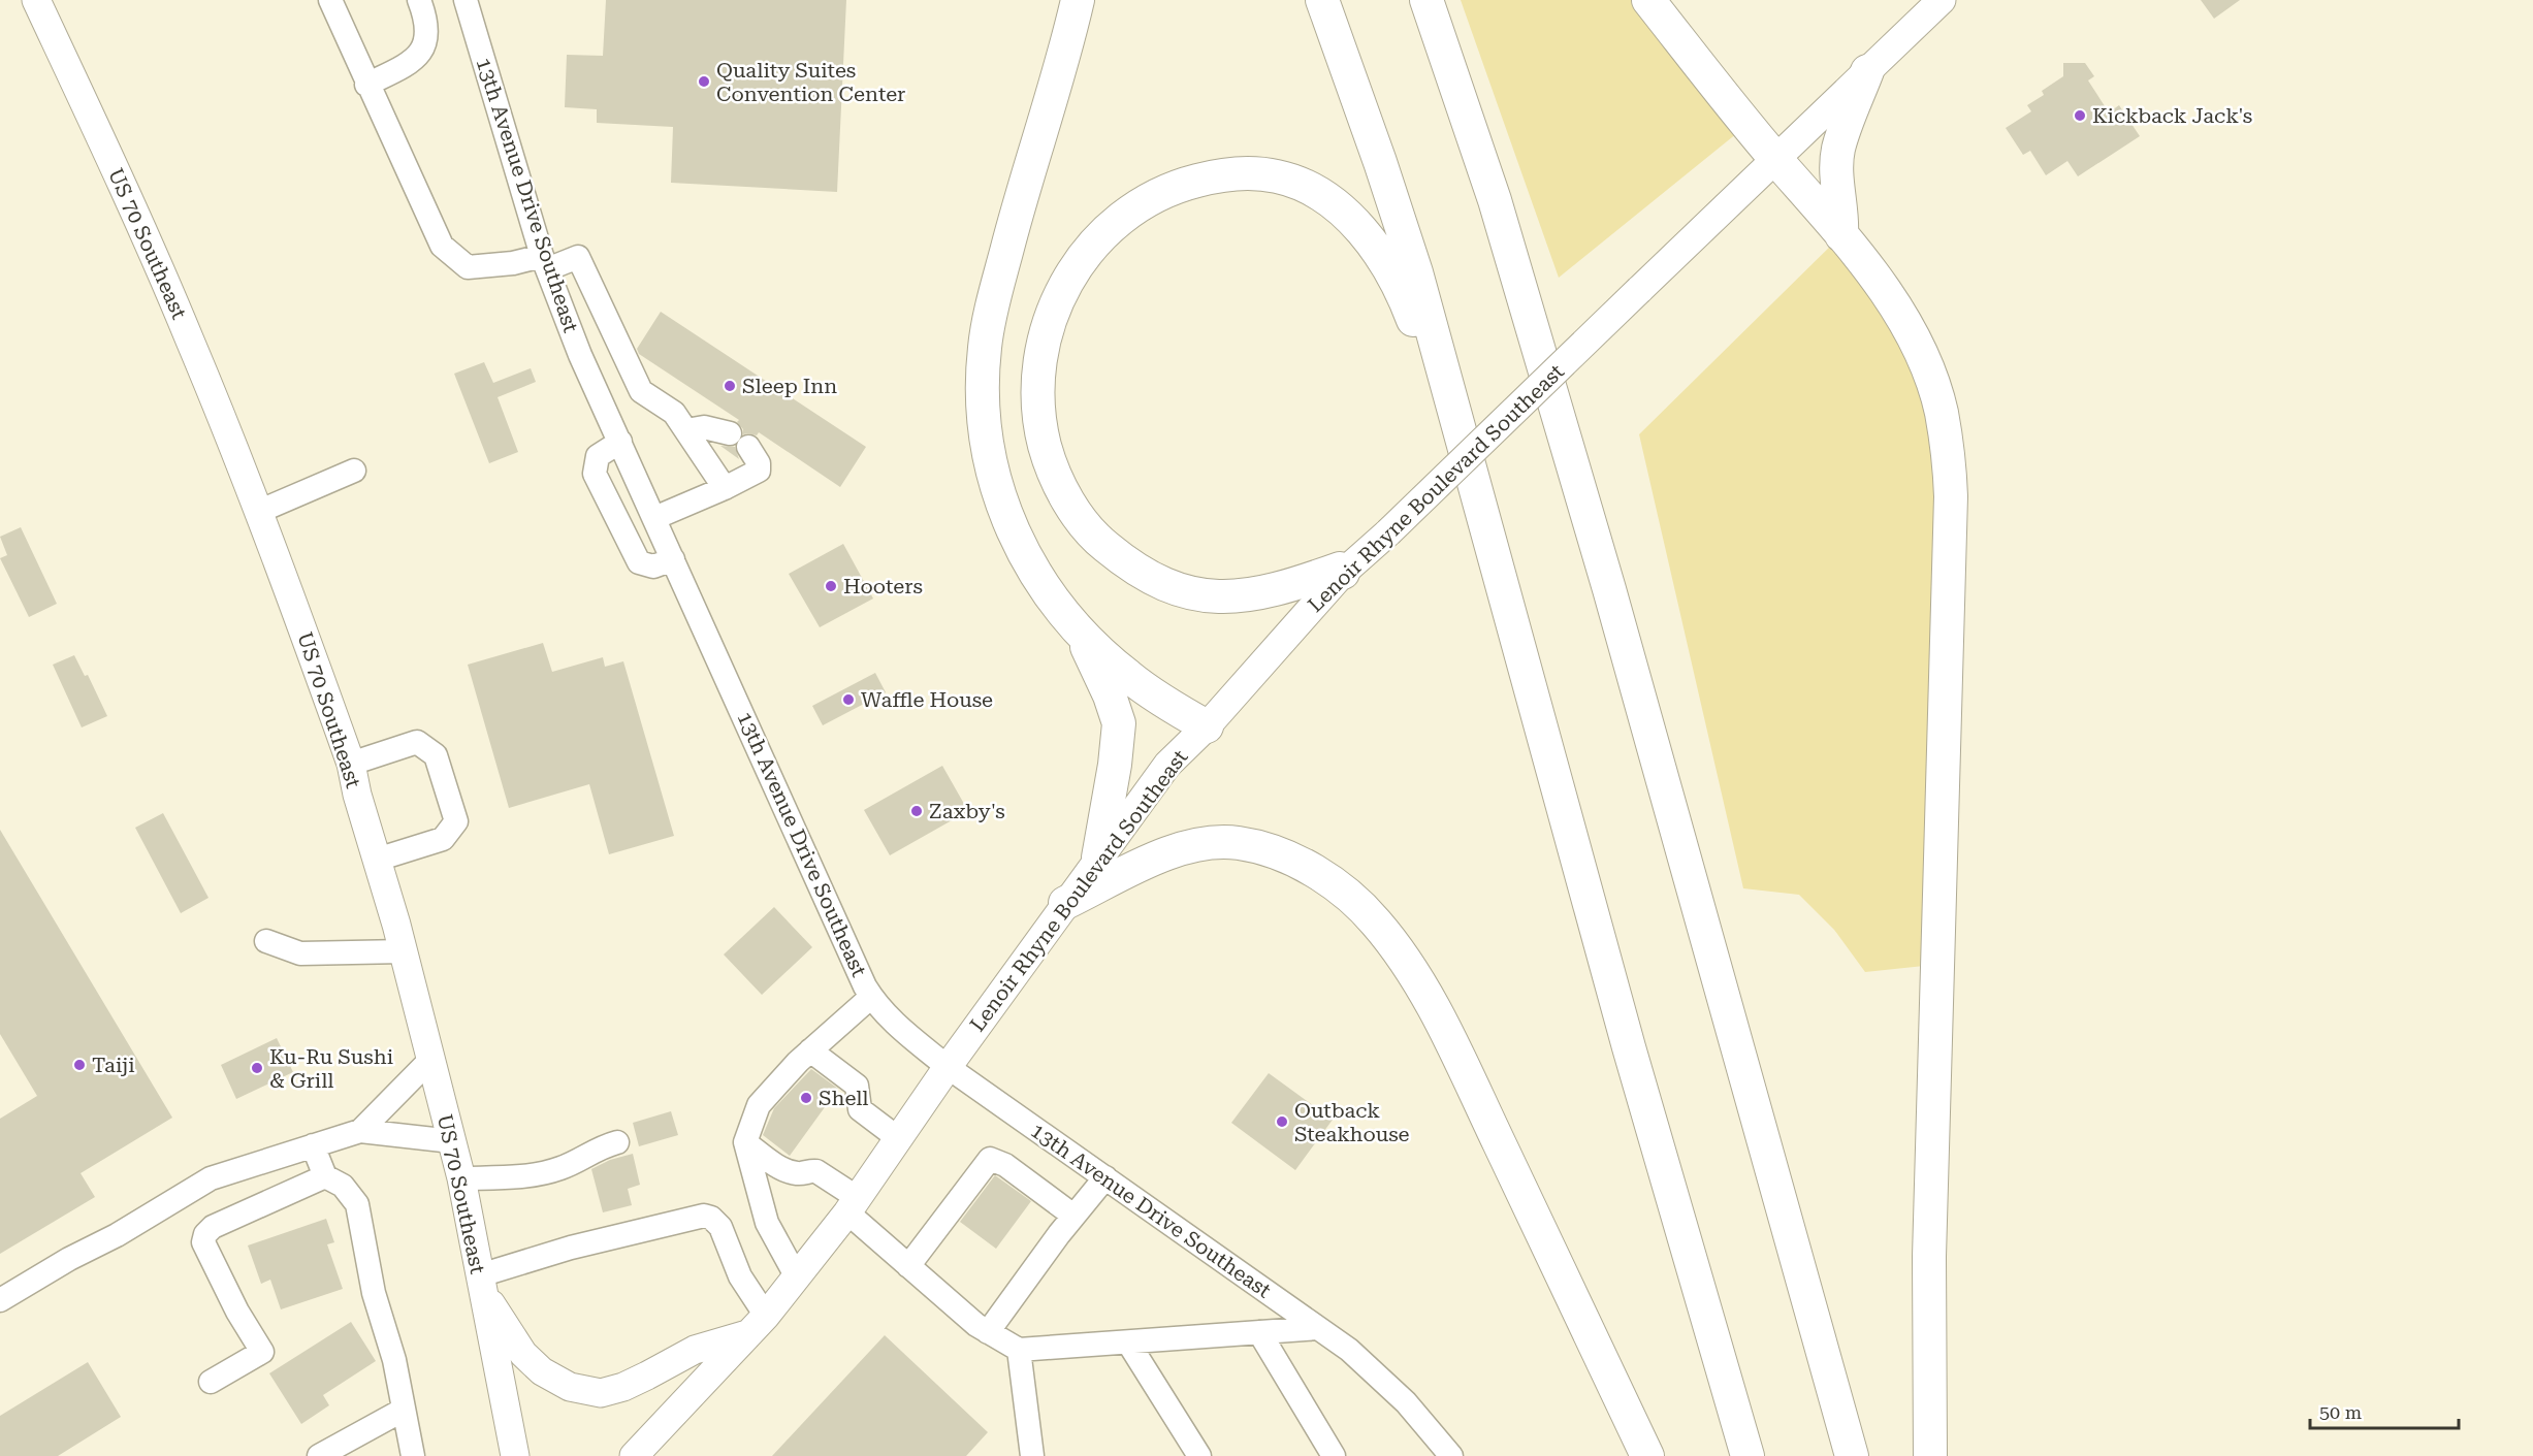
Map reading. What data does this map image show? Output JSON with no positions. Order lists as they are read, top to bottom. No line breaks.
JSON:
{"streets":{"main road":["US 70 Southeast","Lenoir Rhyne Boulevard Southeast"],"street":["13th Avenue Drive Southeast"]},"crossings":[["13th Avenue Drive Southeast","Lenoir Rhyne Boulevard Southeast"]],"places":["Quality Suites Convention Center","Kickback Jack's","Sleep Inn","Hooters","Waffle House","Zaxby's","Taiji","Ku-Ru Sushi & Grill","Shell","Outback Steakhouse"],"scale_bar":"50 m"}
